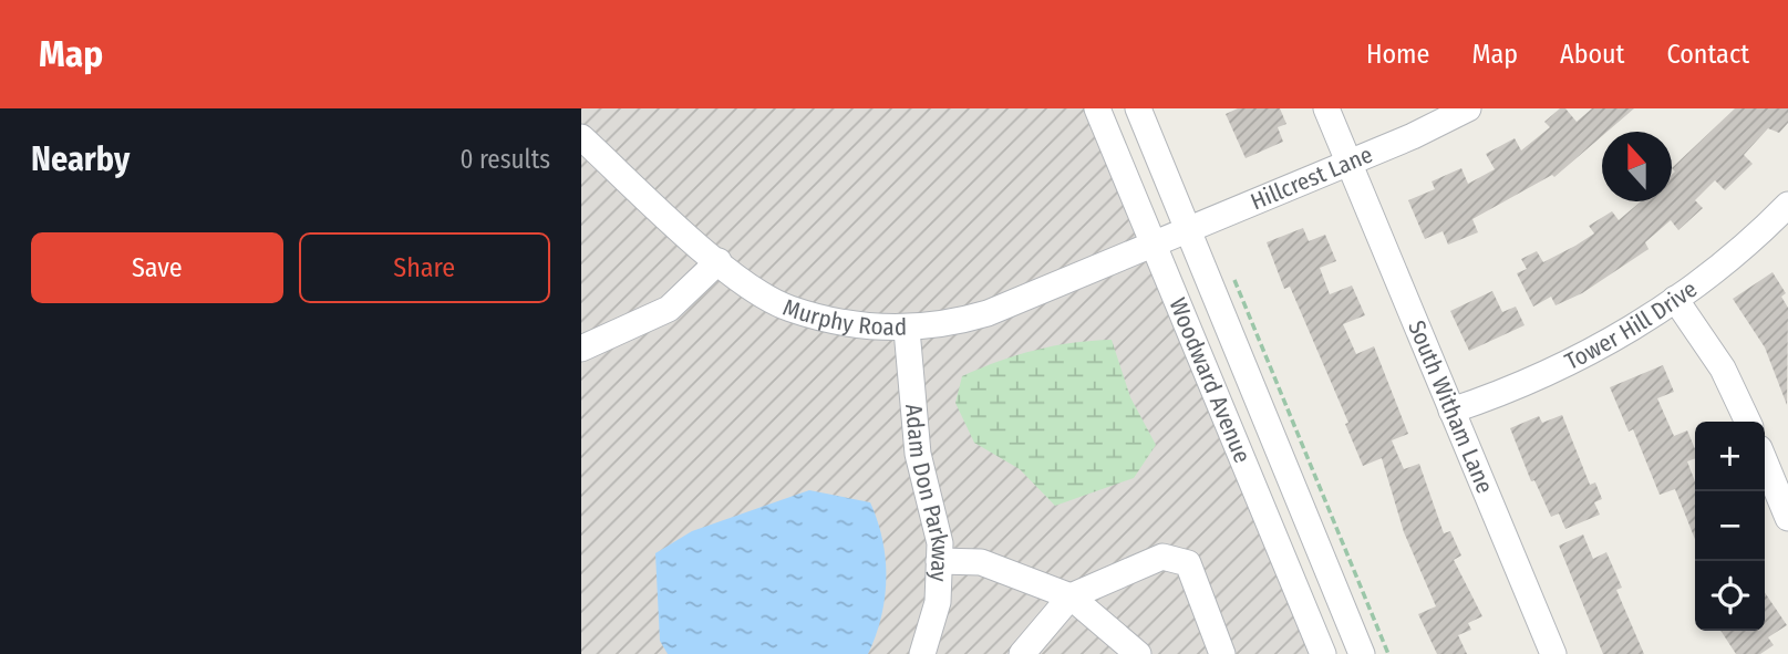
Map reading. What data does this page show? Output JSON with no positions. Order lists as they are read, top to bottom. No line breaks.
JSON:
{"streets":{"street":["Hillcrest Lane","Murphy Road","Tower Hill Drive","Woodward Avenue","South Witham Lane","Adam Don Parkway"]},"crossings":[["Hillcrest Lane","Murphy Road"],["Hillcrest Lane","Woodward Avenue"],["Hillcrest Lane","South Witham Lane"],["Murphy Road","Woodward Avenue"],["Murphy Road","Adam Don Parkway"],["Tower Hill Drive","South Witham Lane"]],"north":"top","page":{"header":"Map","nav":["Home","Map","About","Contact"],"heading":["Nearby","0 results"],"buttons":["Save","Share"],"map_buttons":["+","−"]}}
